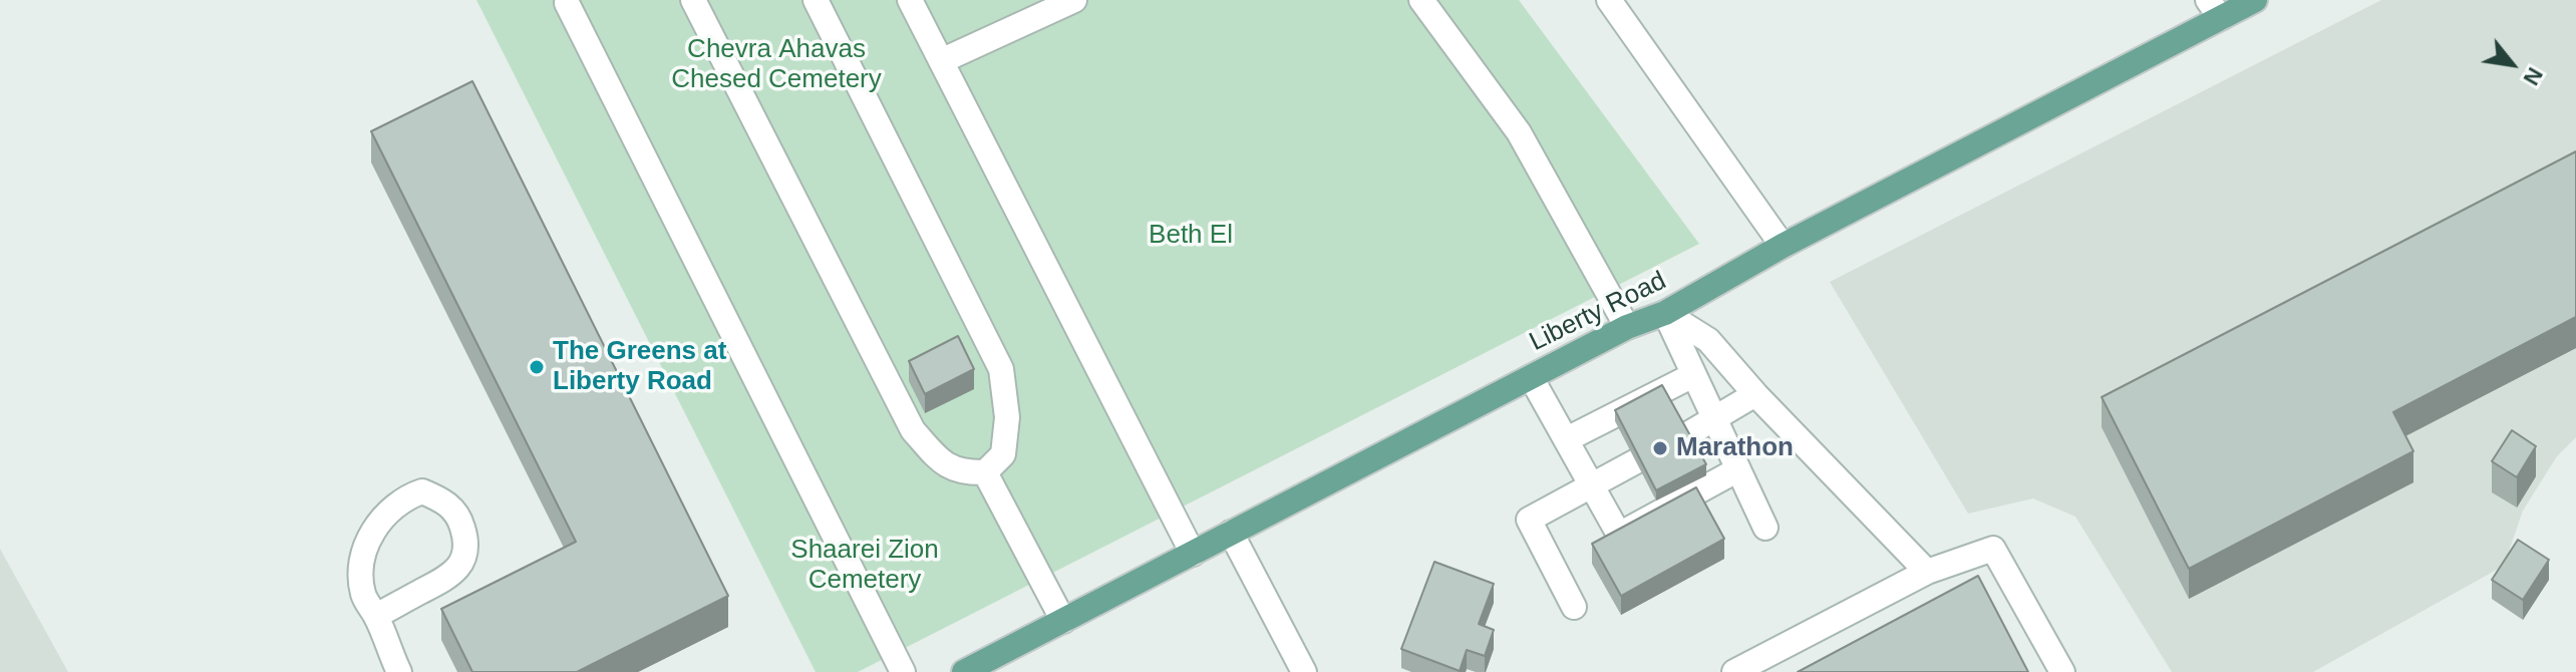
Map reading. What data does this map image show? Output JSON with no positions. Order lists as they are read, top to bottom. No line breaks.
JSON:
{"streets":{"main road":["Liberty Road"]},"parks":["Chevra Ahavas Chesed Cemetery","Beth El","Shaarei Zion Cemetery"],"places":["The Greens at Liberty Road","Marathon"],"north":"bottom right"}
